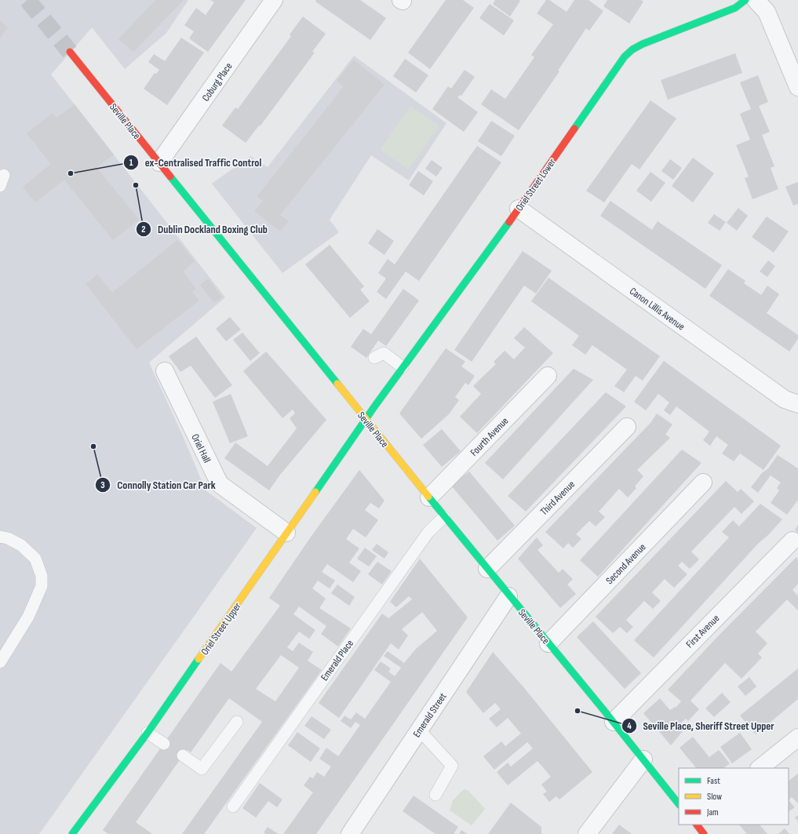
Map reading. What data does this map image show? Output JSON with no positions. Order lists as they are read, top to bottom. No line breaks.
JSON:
{"streets":{"street":["Coburg Place","Seville Place","Oriel Street Lower","Canon Lillis Avenue","Fourth Avenue","Oriel Hall","Third Avenue","Second Avenue","Oriel Street Upper","First Avenue","Emerald Street"],"lane":["Emerald Place"]},"crossings":[["Coburg Place","Seville Place"],["Seville Place","Oriel Street Lower"],["Seville Place","Fourth Avenue"],["Seville Place","Third Avenue"],["Seville Place","Second Avenue"],["Seville Place","Oriel Street Upper"],["Seville Place","First Avenue"],["Seville Place","Emerald Place"],["Seville Place","Emerald Street"],["Oriel Street Lower","Canon Lillis Avenue"],["Oriel Street Lower","Oriel Street Upper"],["Oriel Hall","Oriel Street Upper"]],"places":["ex-Centralised Traffic Control","Dublin Dockland Boxing Club","Connolly Station Car Park","Seville Place, Sheriff Street Upper"],"legend":["Fast","Slow","Jam"]}
